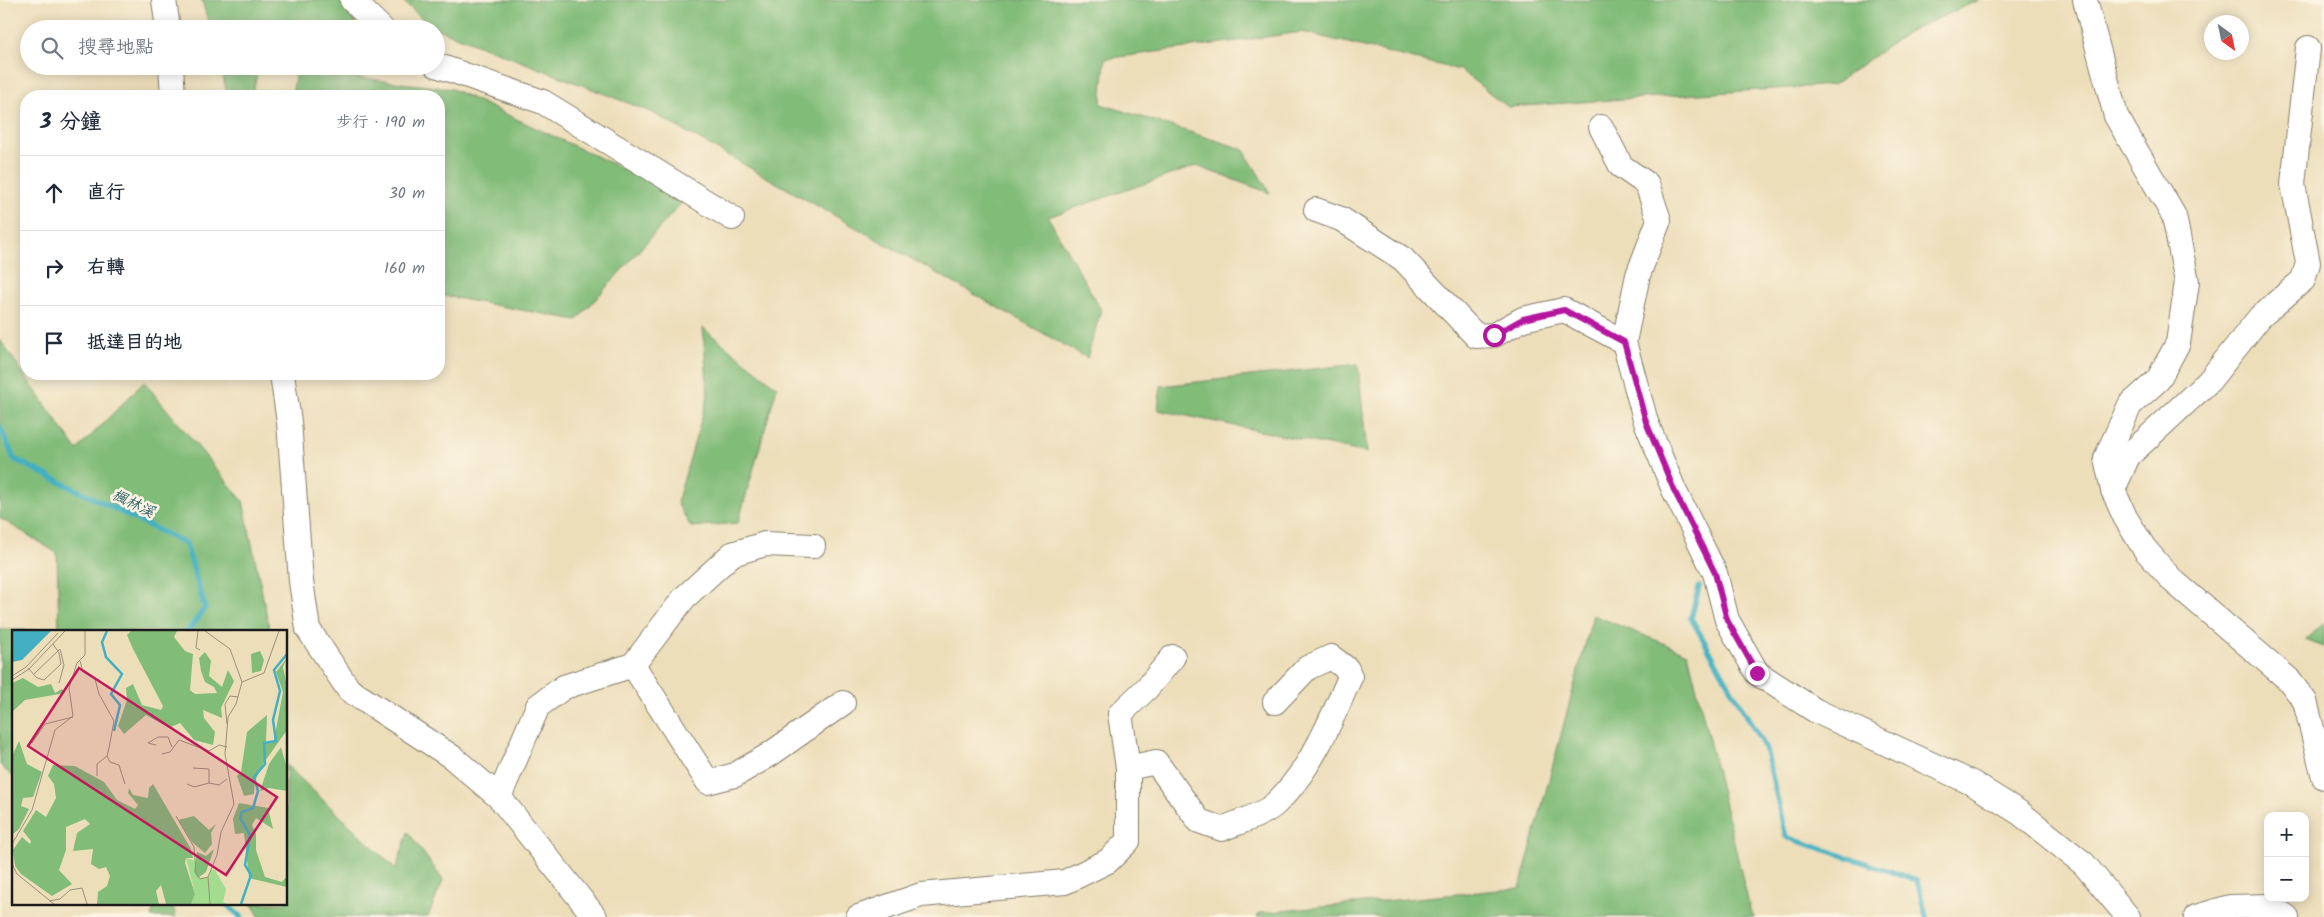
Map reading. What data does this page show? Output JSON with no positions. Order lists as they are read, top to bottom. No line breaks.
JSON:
{"water":["楓林溪"],"north":"bottom right","page":{"search":"搜尋地點","heading":["3 分鐘","步行 · 190 m"],"list":[["直行","30 m"],["右轉","160 m"],"抵達目的地"],"map_buttons":["+","−"]}}
